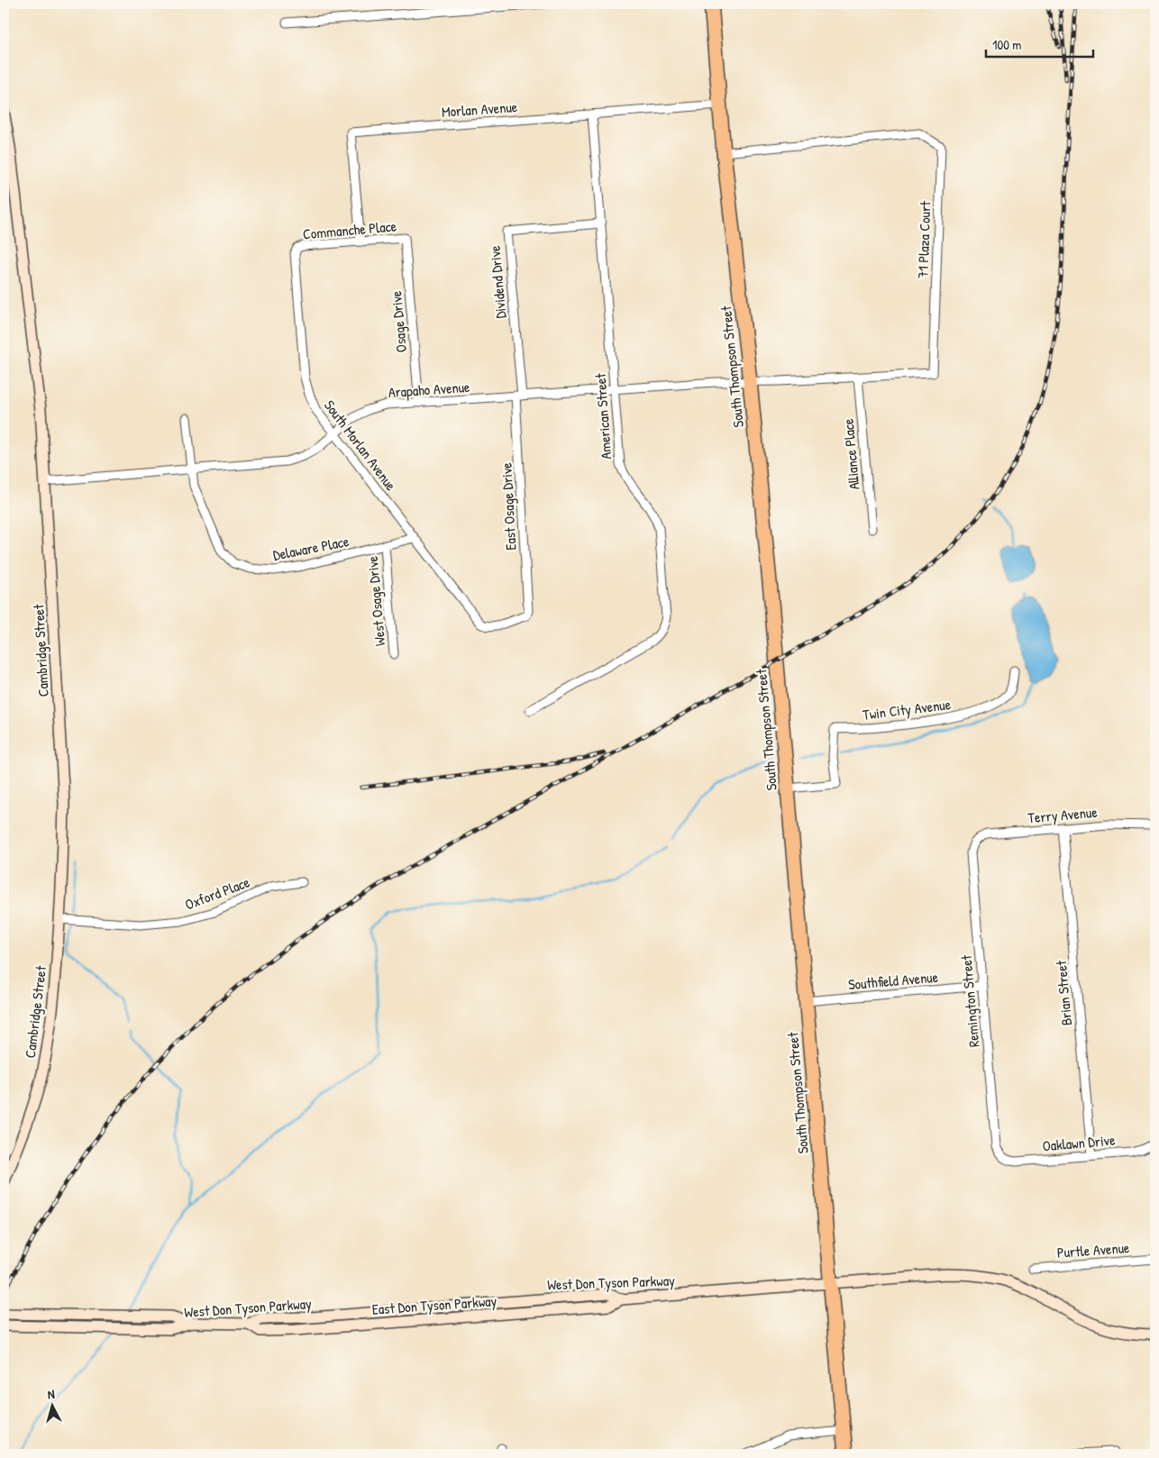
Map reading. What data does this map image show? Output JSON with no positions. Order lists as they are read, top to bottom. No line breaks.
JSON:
{"streets":{"highway":["South Thompson Street"],"main road":["Cambridge Street","West Don Tyson Parkway"],"street":["Morlan Avenue","Commanche Place","71 Plaza Court","Dividend Drive","Osage Drive","Arapaho Avenue","American Street","South Morlan Avenue","Alliance Place","East Osage Drive","Delaware Place","West Osage Drive","Twin City Avenue","Terry Avenue","Oxford Place","Southfield Avenue","Brian Street","Remington Street","Oaklawn Drive","Purtle Avenue"]},"crossings":[["Morlan Avenue","Commanche Place"],["Morlan Avenue","South Thompson Street"],["Morlan Avenue","American Street"],["Commanche Place","Osage Drive"],["Commanche Place","South Morlan Avenue"],["71 Plaza Court","South Thompson Street"],["71 Plaza Court","Arapaho Avenue"],["71 Plaza Court","Alliance Place"],["Dividend Drive","Arapaho Avenue"],["Dividend Drive","American Street"],["Dividend Drive","East Osage Drive"],["Osage Drive","Arapaho Avenue"],["South Thompson Street","Arapaho Avenue"],["South Thompson Street","Twin City Avenue"],["South Thompson Street","Southfield Avenue"],["South Thompson Street","West Don Tyson Parkway"],["Arapaho Avenue","American Street"],["Arapaho Avenue","South Morlan Avenue"],["Arapaho Avenue","East Osage Drive"],["Arapaho Avenue","Delaware Place"],["Arapaho Avenue","Cambridge Street"],["South Morlan Avenue","East Osage Drive"],["South Morlan Avenue","Delaware Place"],["Delaware Place","West Osage Drive"],["Cambridge Street","Oxford Place"],["Terry Avenue","Brian Street"],["Terry Avenue","Remington Street"],["Southfield Avenue","Remington Street"],["Brian Street","Oaklawn Drive"],["Remington Street","Oaklawn Drive"]],"scale_bar":"100 m","north":"top"}
